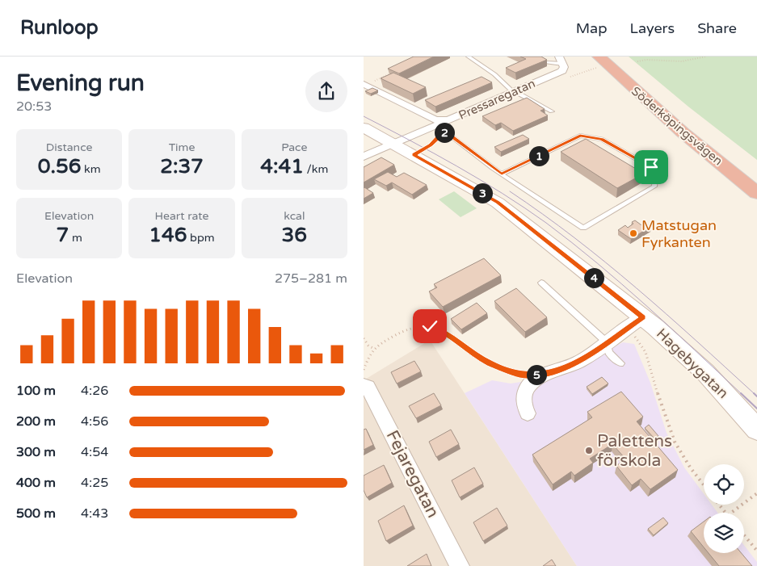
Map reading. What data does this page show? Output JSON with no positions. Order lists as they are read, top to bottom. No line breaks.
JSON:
{"streets":{"highway":["Söderköpingsvägen"],"street":["Pressaregatan","Hagebygatan","Fejaregatan"]},"crossings":[["Pressaregatan","Hagebygatan"]],"places":["Matstugan Fyrkanten","Palettens förskola"],"page":{"header":"Runloop","nav":["Map","Layers","Share"],"heading":["Evening run","20:53"],"pins":["2","1","3","4","5"],"stats":[["Distance","0.56 km"],["Time","2:37"],["Pace","4:41 /km"],["Elevation","7 m"],["Heart rate","146 bpm"],["kcal","36"]],"chart":["Elevation","275–281 m"],"list":[{"name":"100 m","note":"4:26"},{"name":"200 m","note":"4:56"},{"name":"300 m","note":"4:54"},{"name":"400 m","note":"4:25"},{"name":"500 m","note":"4:43"}]}}
